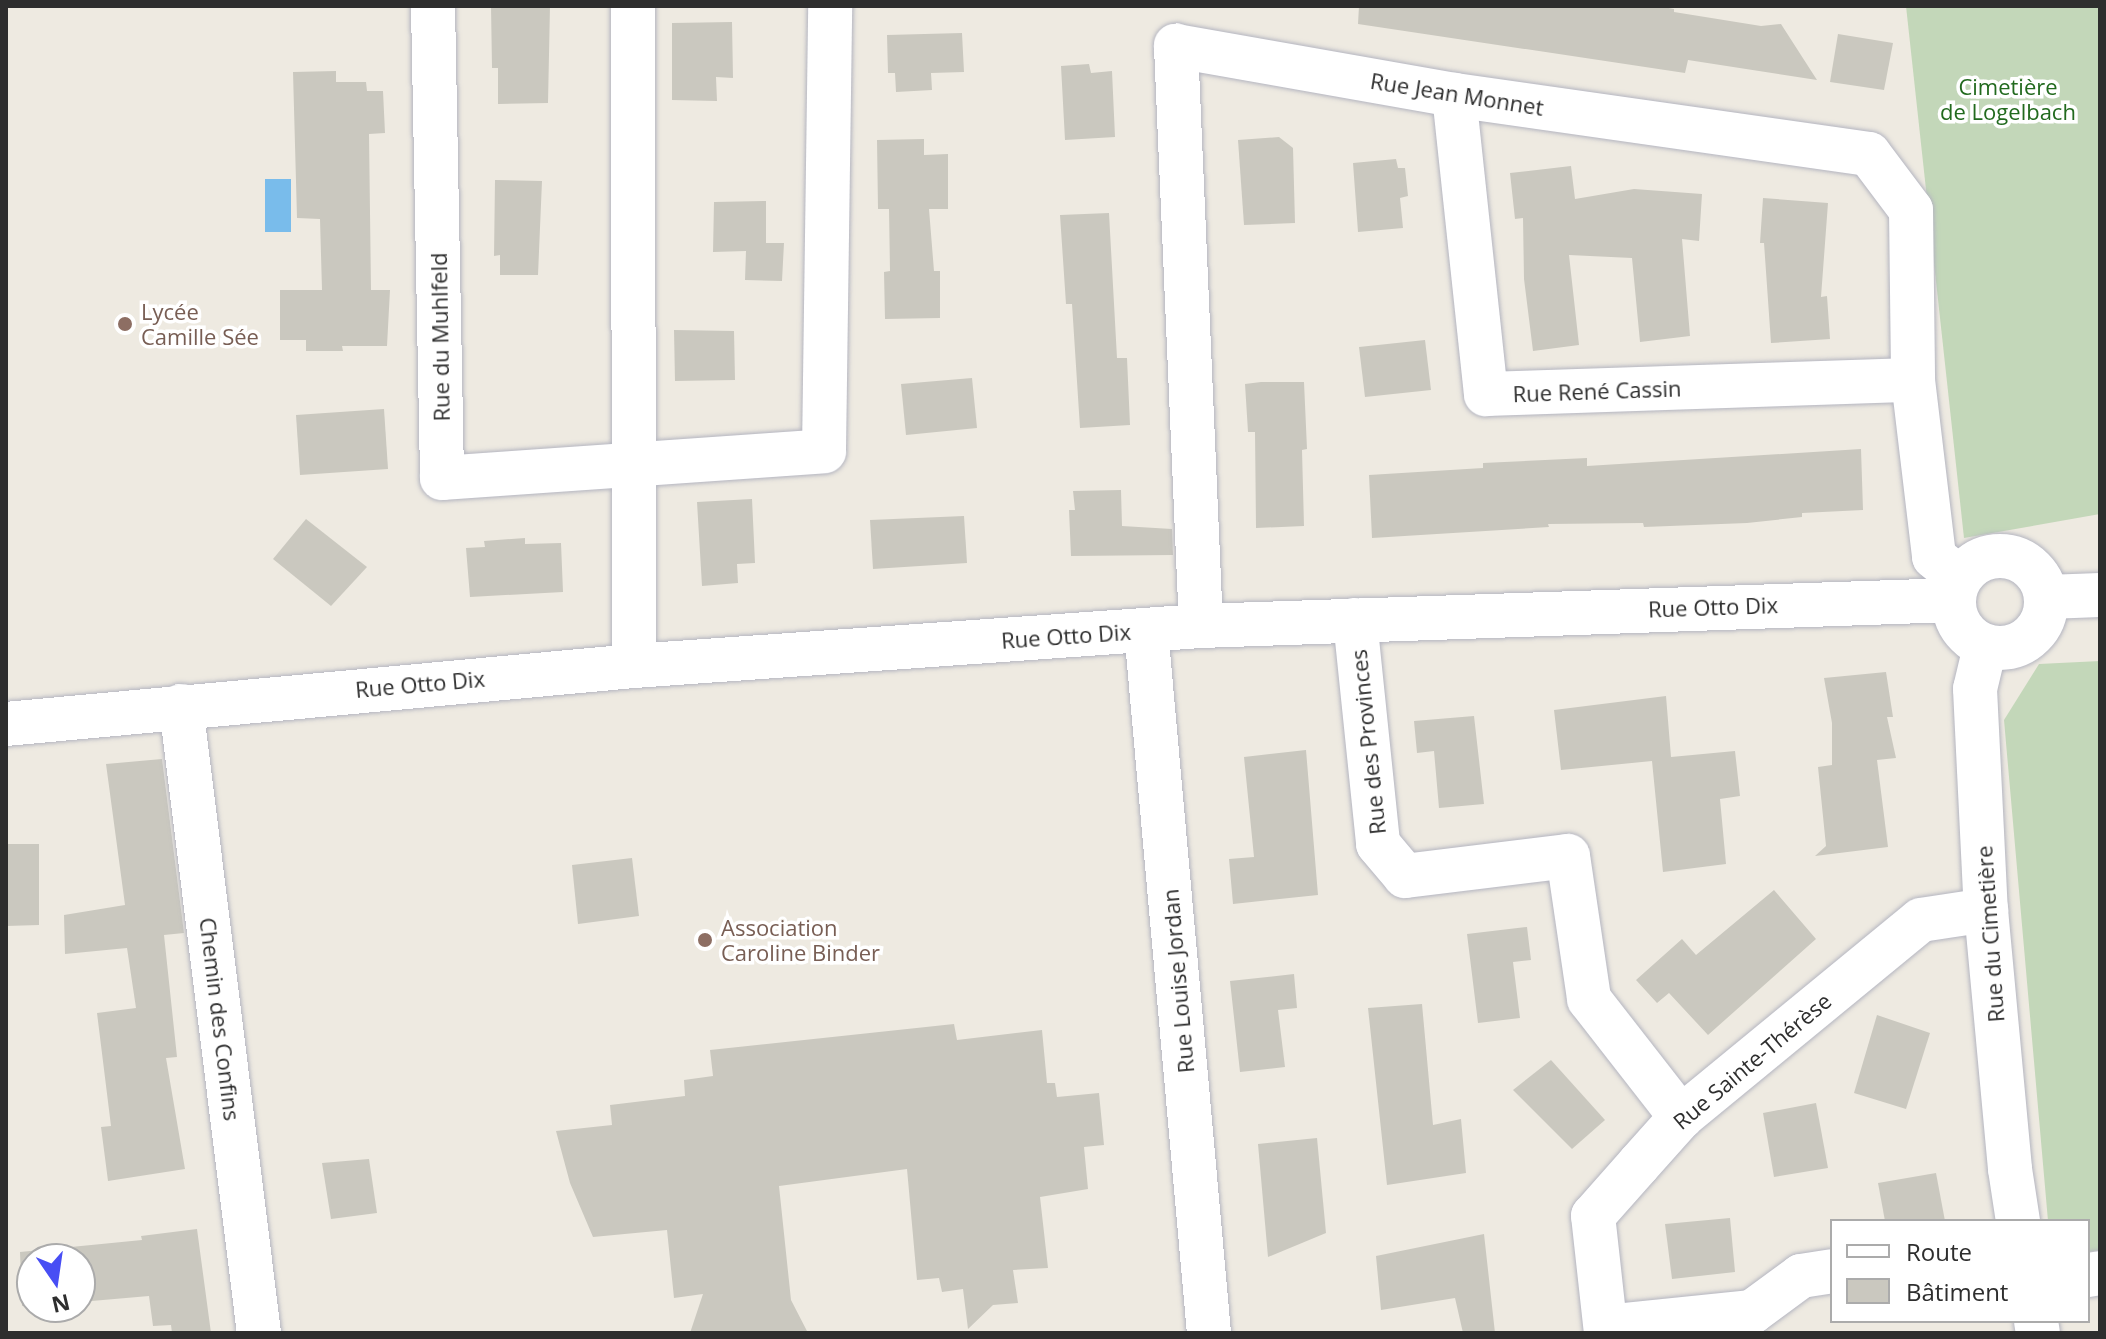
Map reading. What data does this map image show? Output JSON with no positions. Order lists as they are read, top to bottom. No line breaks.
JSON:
{"streets":{"street":["Rue Jean Monnet","Rue du Muhlfeld","Rue René Cassin","Rue Otto Dix","Rue des Provinces","Rue du Cimetière","Rue Louise Jordan","Chemin des Confins","Rue Sainte-Thérèse"]},"crossings":[["Rue Jean Monnet","Rue René Cassin"],["Rue Jean Monnet","Rue Otto Dix"],["Rue Jean Monnet","Rue du Cimetière"],["Rue Otto Dix","Rue des Provinces"],["Rue Otto Dix","Rue du Cimetière"],["Rue Otto Dix","Rue Louise Jordan"],["Rue Otto Dix","Chemin des Confins"],["Rue des Provinces","Rue Sainte-Thérèse"],["Rue du Cimetière","Rue Sainte-Thérèse"]],"parks":["Cimetière de Logelbach"],"places":["Lycée Camille Sée","Association Caroline Binder"],"legend":["Route","Bâtiment"],"north":"bottom"}
